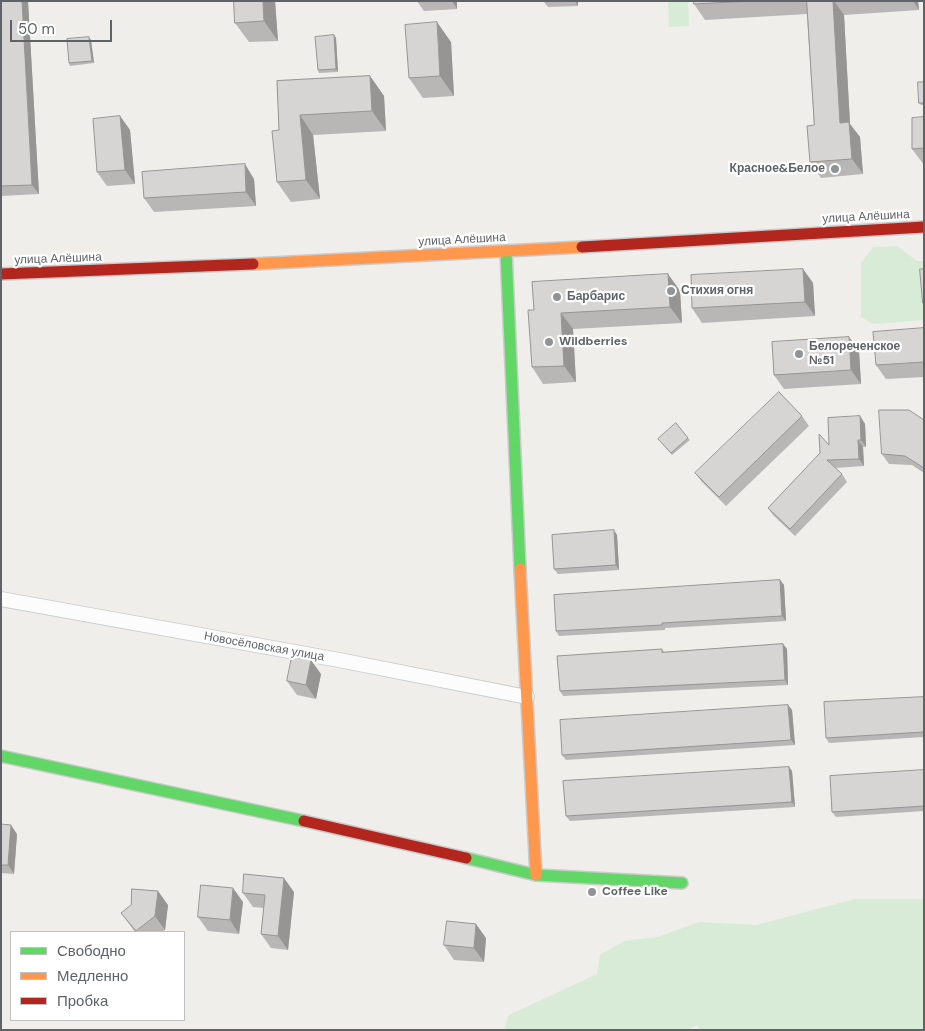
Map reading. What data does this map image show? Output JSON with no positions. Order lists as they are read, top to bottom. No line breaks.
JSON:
{"streets":{"street":["улица Алёшина","Новосёловская улица"]},"places":["Красное&Белое","Стихия огня","Барбарис","Wildberries","Белореченское №51","Coffee Like"],"legend":["Свободно","Медленно","Пробка"],"scale_bar":"50 m"}
